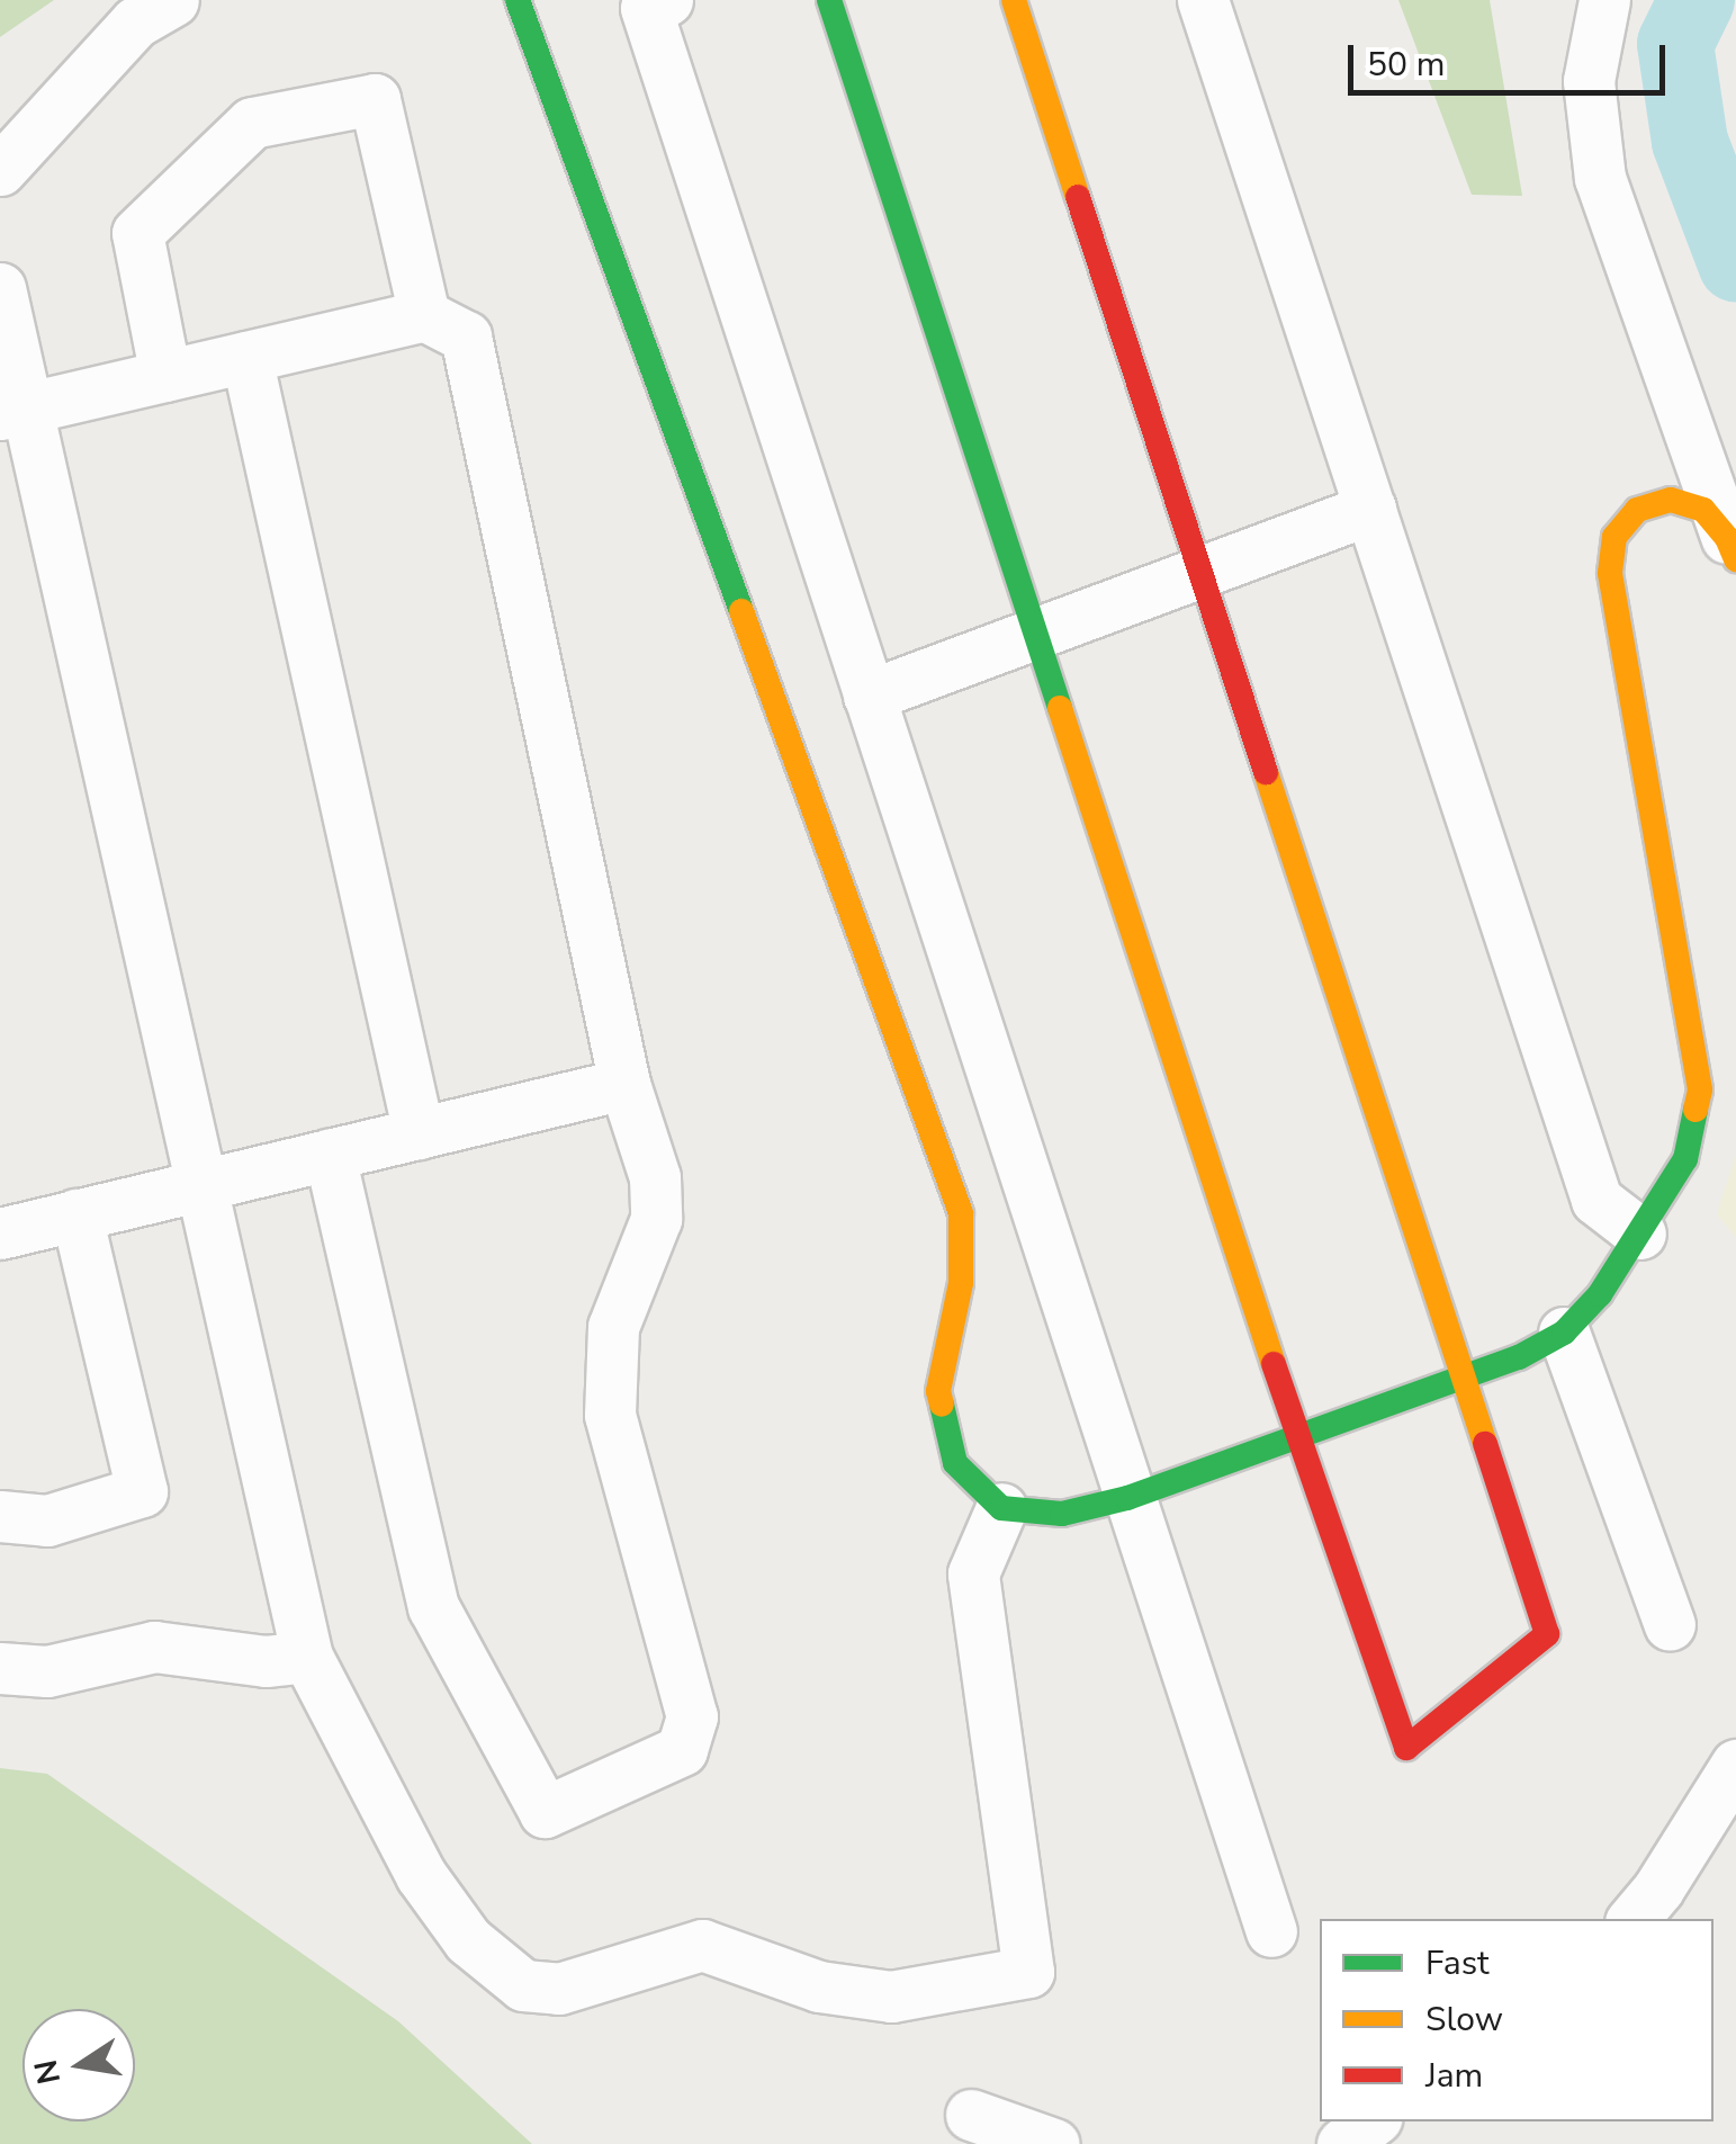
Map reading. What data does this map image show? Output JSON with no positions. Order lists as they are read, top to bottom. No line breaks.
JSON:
{"legend":["Fast","Slow","Jam"],"scale_bar":"50 m","north":"left"}
